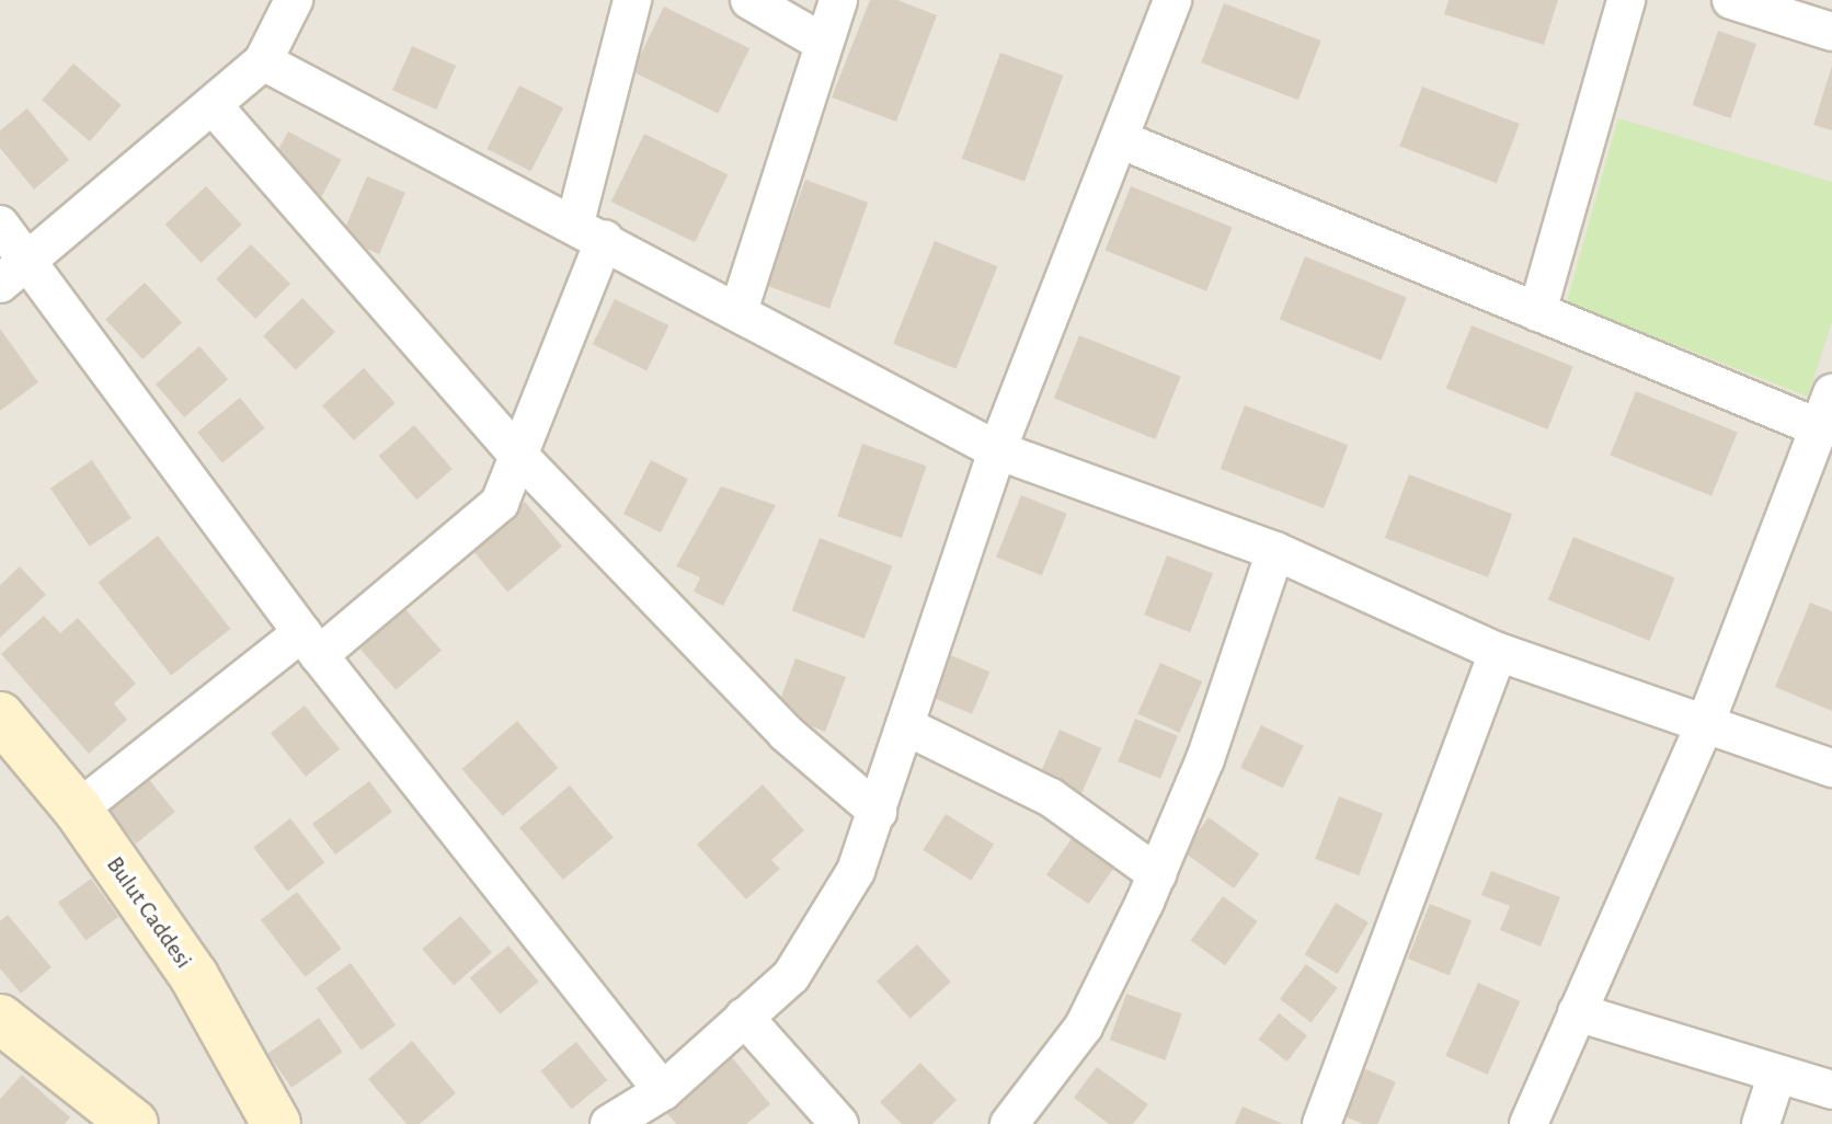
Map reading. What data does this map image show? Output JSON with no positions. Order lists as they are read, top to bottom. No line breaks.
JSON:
{"streets":{"street":["Bulut Caddesi"]}}
